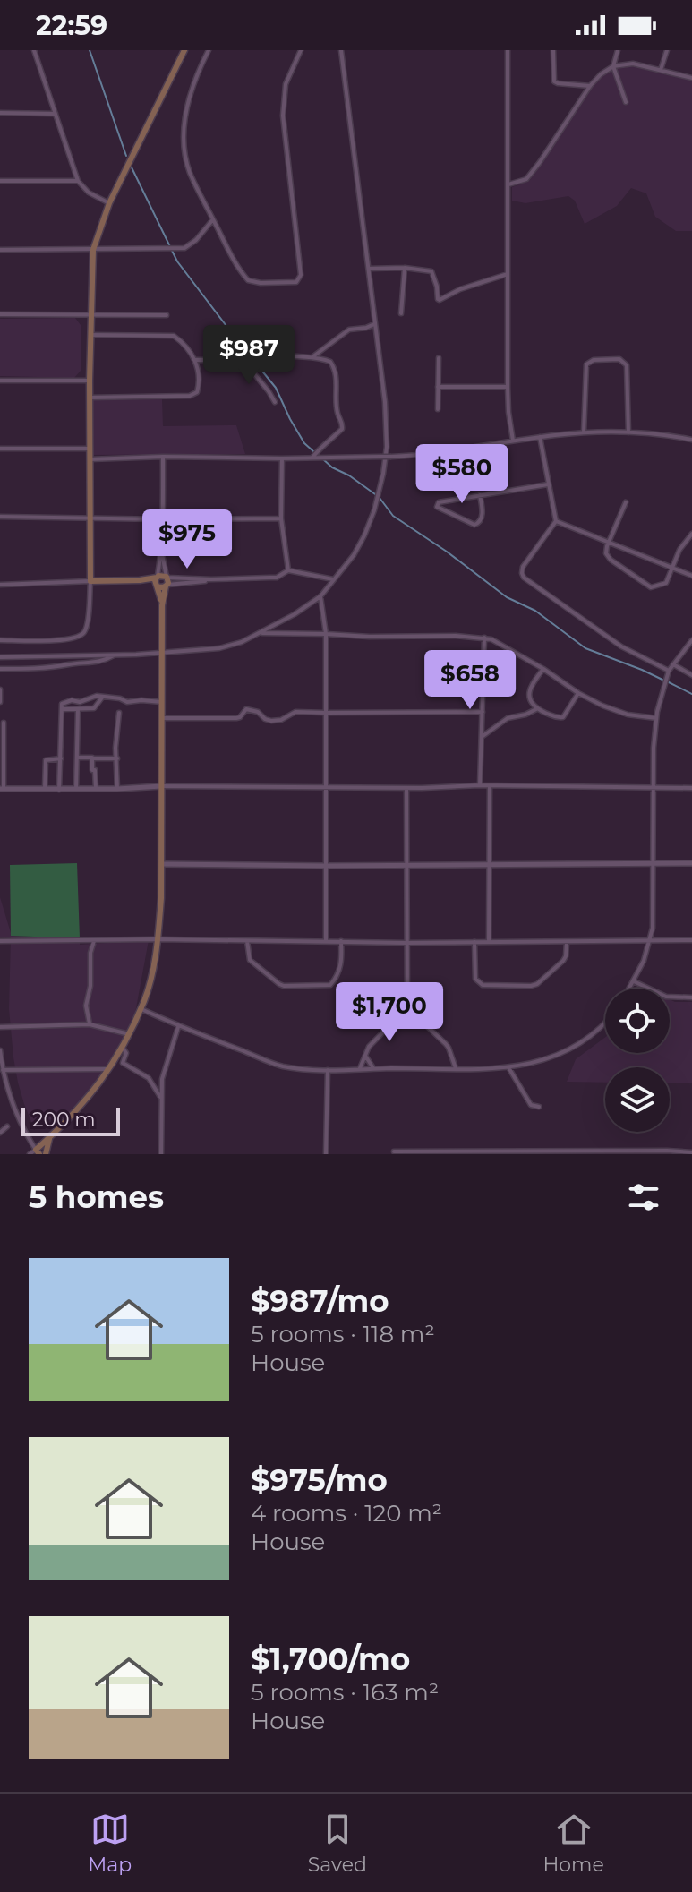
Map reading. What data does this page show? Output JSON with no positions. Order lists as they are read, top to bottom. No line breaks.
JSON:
{"scale_bar":"200 m","page":{"status":"22:59","price":["$987","$580","$975","$658","$1,700"],"scale":"200 m","heading":"5 homes","list":[{"name":"$987/mo","note":"5 rooms · 118 m² · House"},{"name":"$975/mo","note":"4 rooms · 120 m² · House"},{"name":"$1,700/mo","note":"5 rooms · 163 m² · House"}],"tabs":["Map","Saved","Home"]}}
